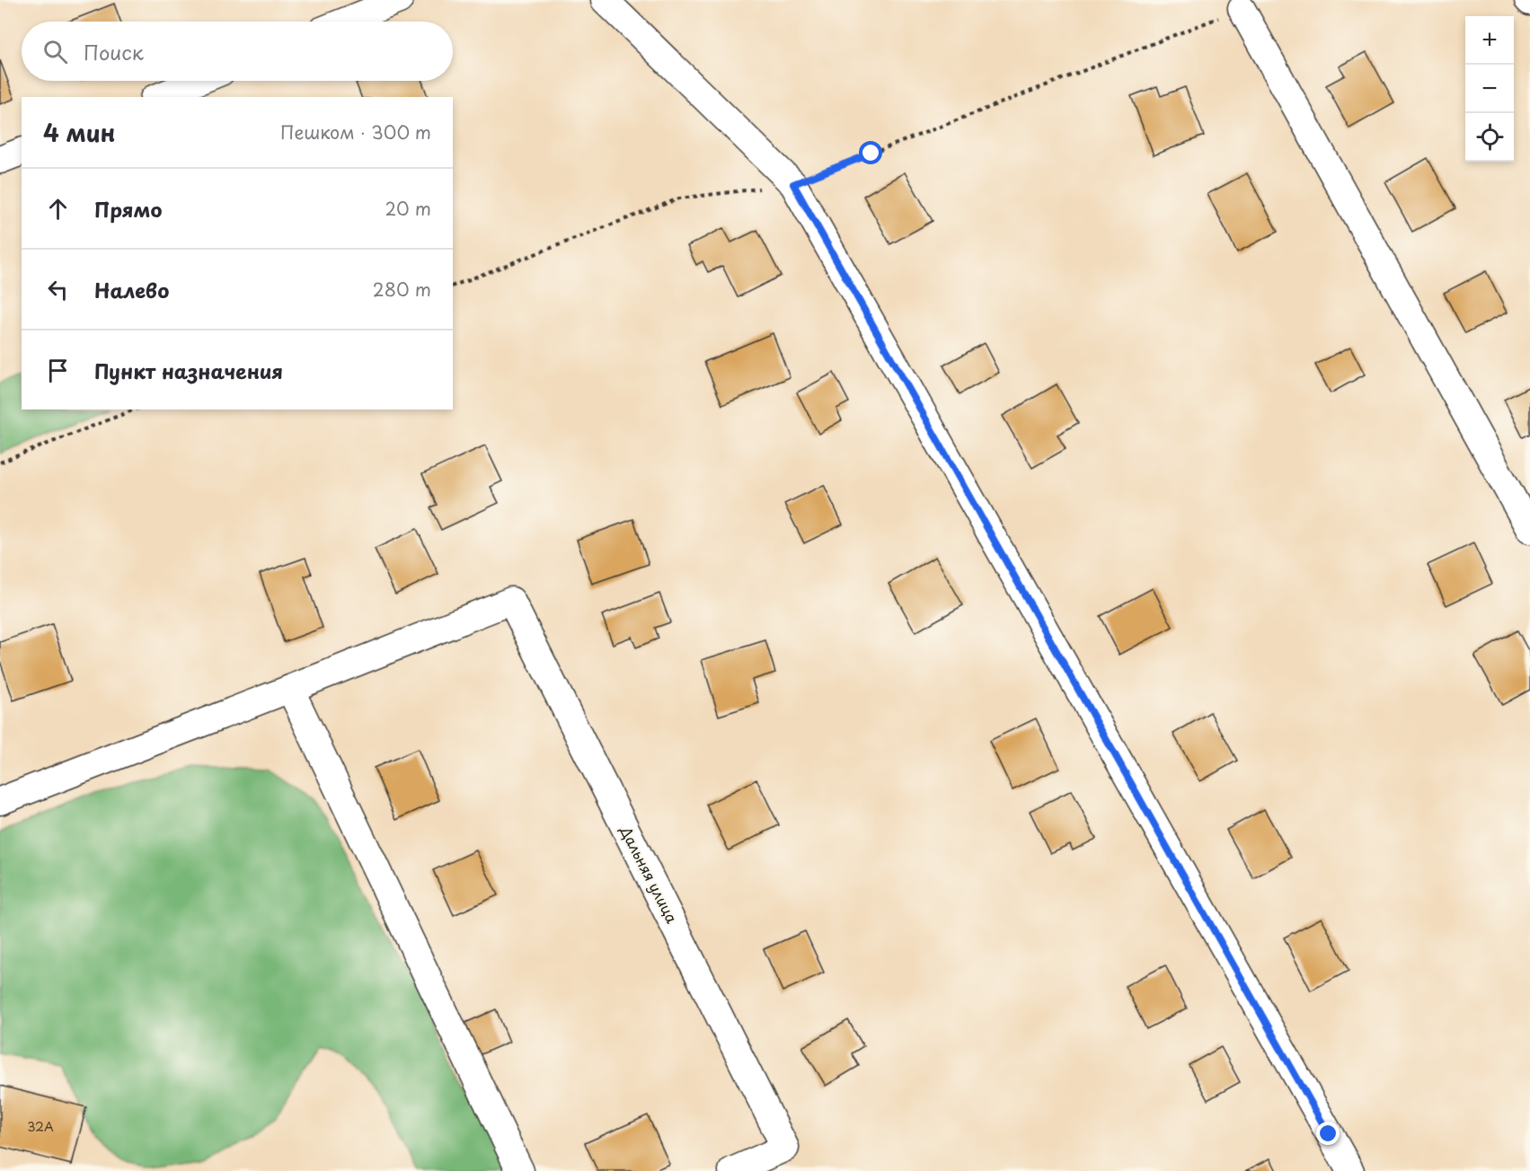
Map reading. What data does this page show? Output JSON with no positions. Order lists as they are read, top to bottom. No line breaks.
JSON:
{"streets":{"street":["Дальняя улица"]},"house_numbers":["32А"],"page":{"map_buttons":["+","−"],"search":"Поиск","heading":["4 мин","Пешком · 300 m"],"list":[["Прямо","20 m"],["Налево","280 m"],"Пункт назначения"]}}
